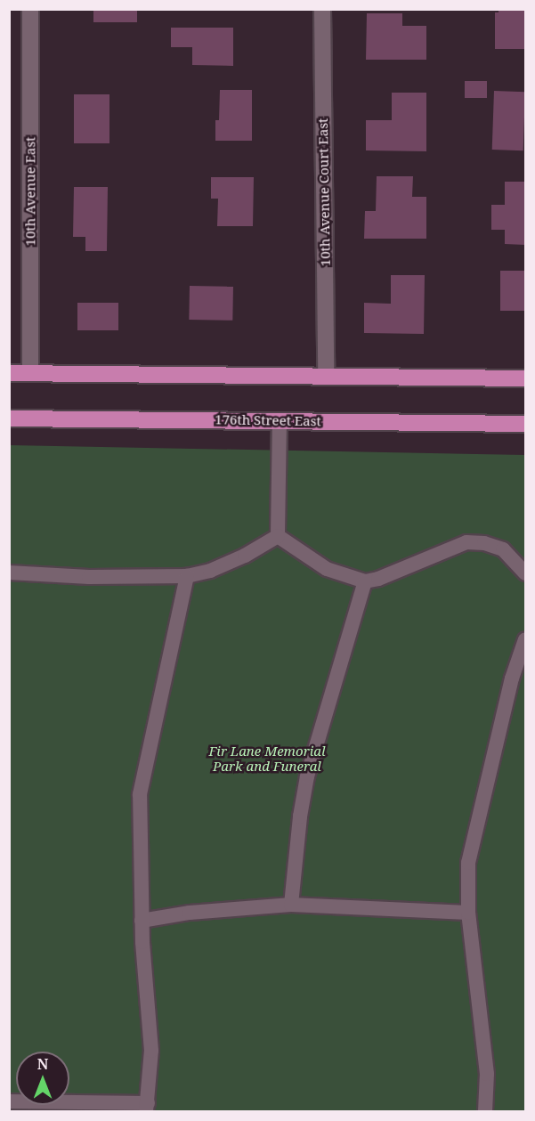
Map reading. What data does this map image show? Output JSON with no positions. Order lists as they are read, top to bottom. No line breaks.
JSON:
{"streets":{"main road":["176th Street East"],"street":["10th Avenue East","10th Avenue Court East"]},"parks":["Fir Lane Memorial Park and Funeral"],"north":"top"}
